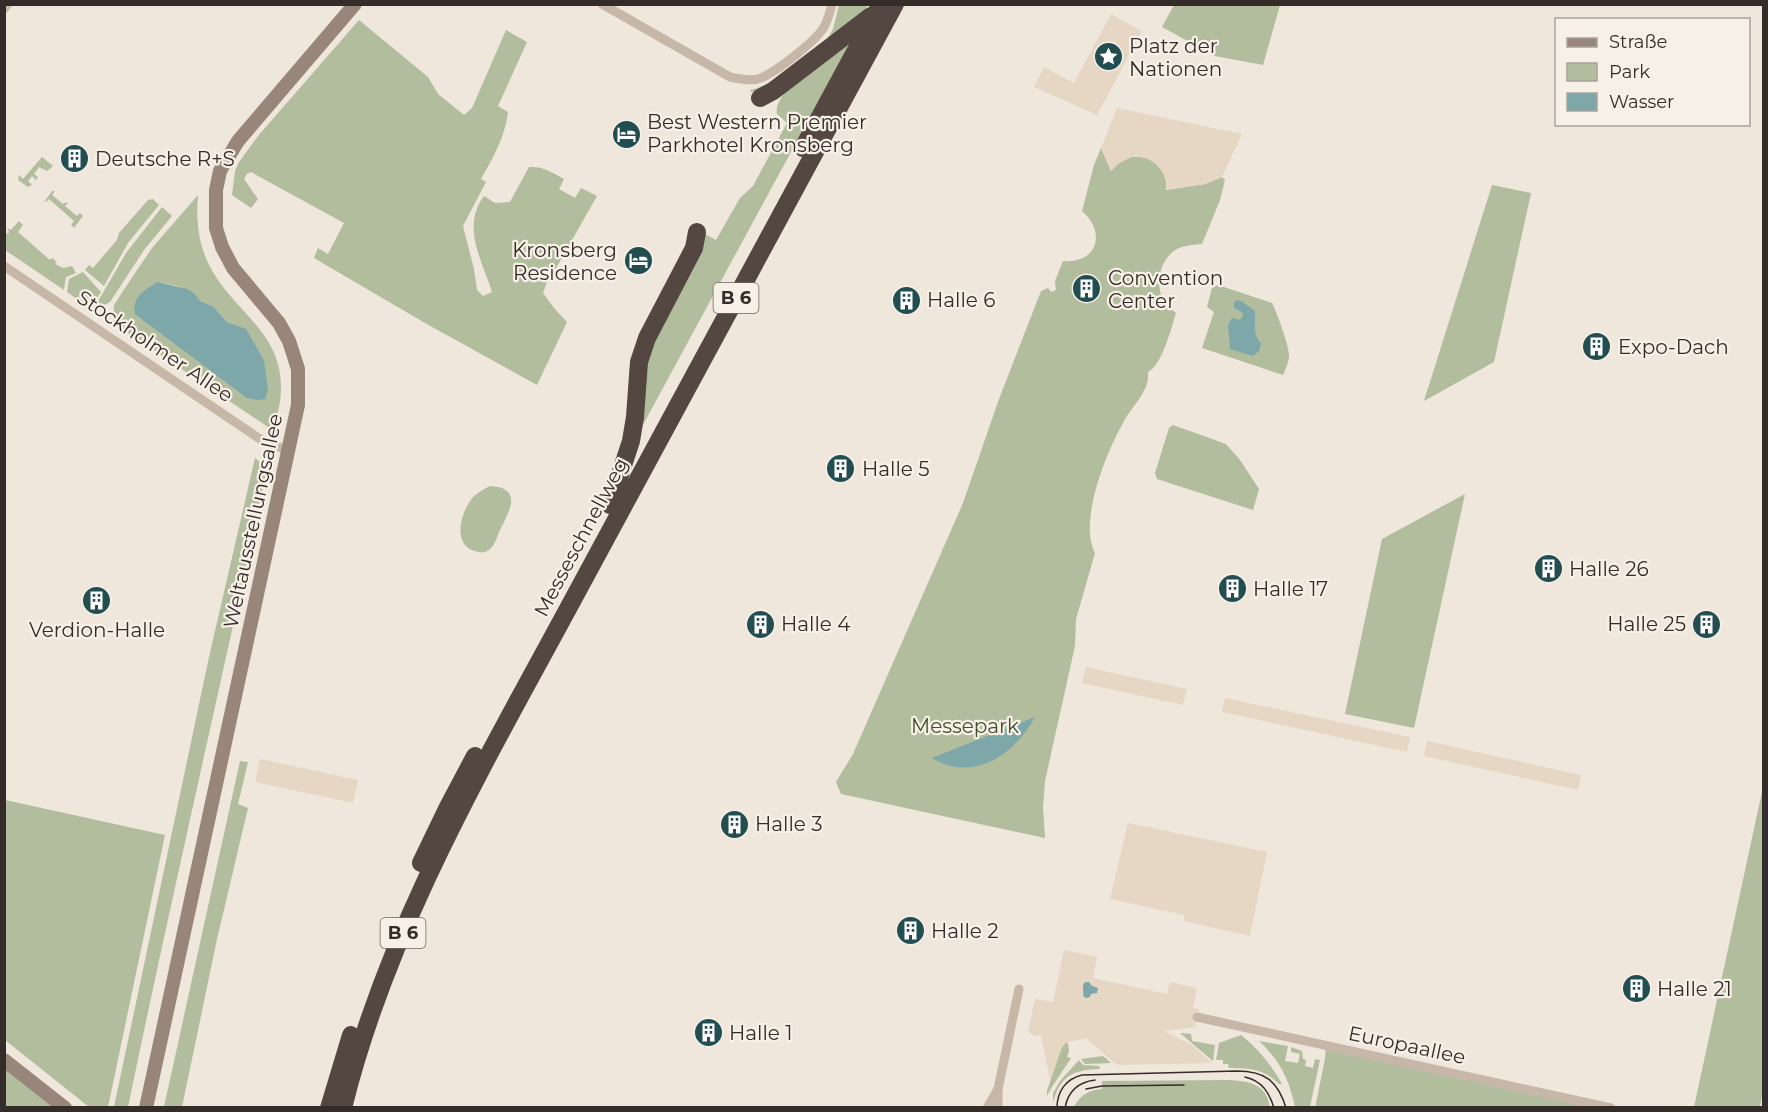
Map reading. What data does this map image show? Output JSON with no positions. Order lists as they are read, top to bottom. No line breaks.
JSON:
{"streets":{"highway":["B 6","Messeschnellweg"],"main road":["Weltausstellungsallee"],"street":["Stockholmer Allee","Europaallee"]},"crossings":[["Stockholmer Allee","Weltausstellungsallee"]],"parks":["Messepark"],"places":{"place":["Platz der Nationen"],"hotel":["Best Western Premier Parkhotel Kronsberg","Kronsberg Residence"],"building":["Deutsche R+S","Convention Center","Halle 6","Expo-Dach","Halle 5","Halle 26","Halle 17","Verdion-Halle","Halle 4","Halle 25","Halle 3","Halle 2","Halle 21","Halle 1"]},"legend":["Straße","Park","Wasser"]}
